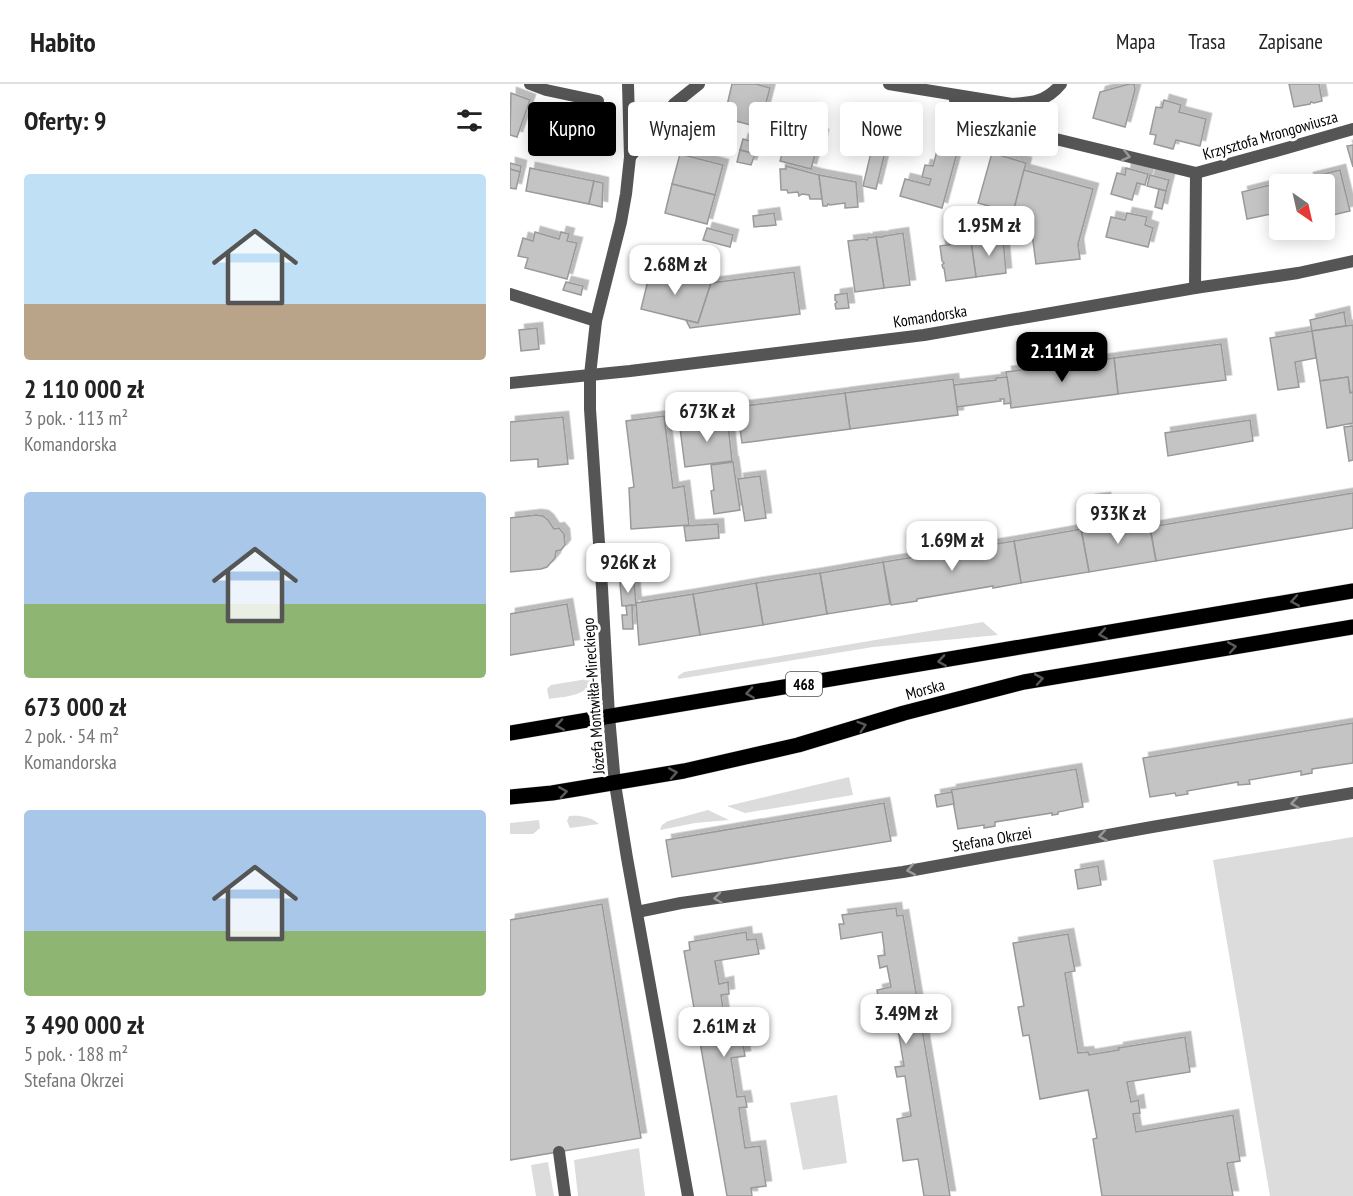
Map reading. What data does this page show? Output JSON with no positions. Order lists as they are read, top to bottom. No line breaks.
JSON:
{"streets":{"main road":["468","Morska"],"street":["Krzysztofa Mrongowiusza","Komandorska","Józefa Montwiłła-Mireckiego","Stefana Okrzei"]},"crossings":[["Krzysztofa Mrongowiusza","Komandorska"],["Komandorska","Józefa Montwiłła-Mireckiego"],["Morska","Józefa Montwiłła-Mireckiego"],["Józefa Montwiłła-Mireckiego","Stefana Okrzei"]],"one_way":["Krzysztofa Mrongowiusza","Stefana Okrzei"],"north":"bottom right","page":{"header":"Habito","nav":["Mapa","Trasa","Zapisane"],"heading":"Oferty: 9","chip":["Kupno","Wynajem","Filtry","Nowe","Mieszkanie"],"list":[{"name":"2 110 000 zł","note":"3 pok. · 113 m² · Komandorska"},{"name":"673 000 zł","note":"2 pok. · 54 m² · Komandorska"},{"name":"3 490 000 zł","note":"5 pok. · 188 m² · Stefana Okrzei"}],"price":["1.95M zł","2.68M zł","2.11M zł","673K zł","933K zł","1.69M zł","926K zł","3.49M zł","2.61M zł"]}}
